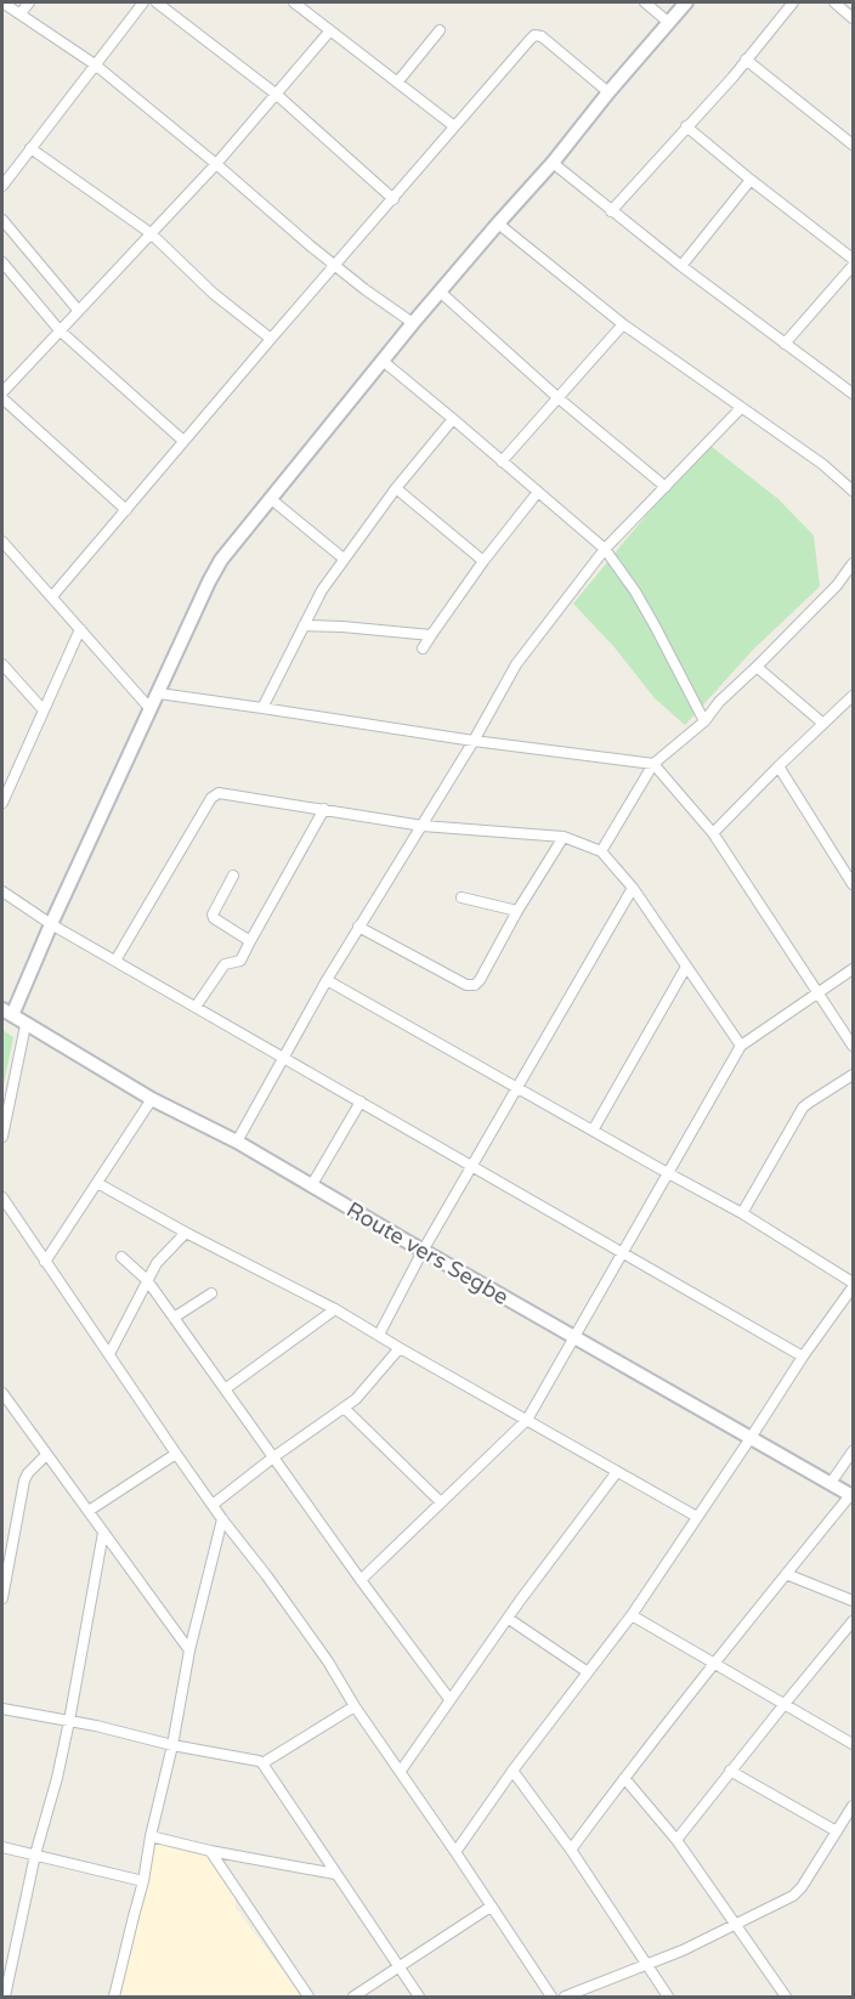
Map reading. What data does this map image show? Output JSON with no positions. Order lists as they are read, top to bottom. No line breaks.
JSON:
{"streets":{"street":["Route vers Segbe"]}}
